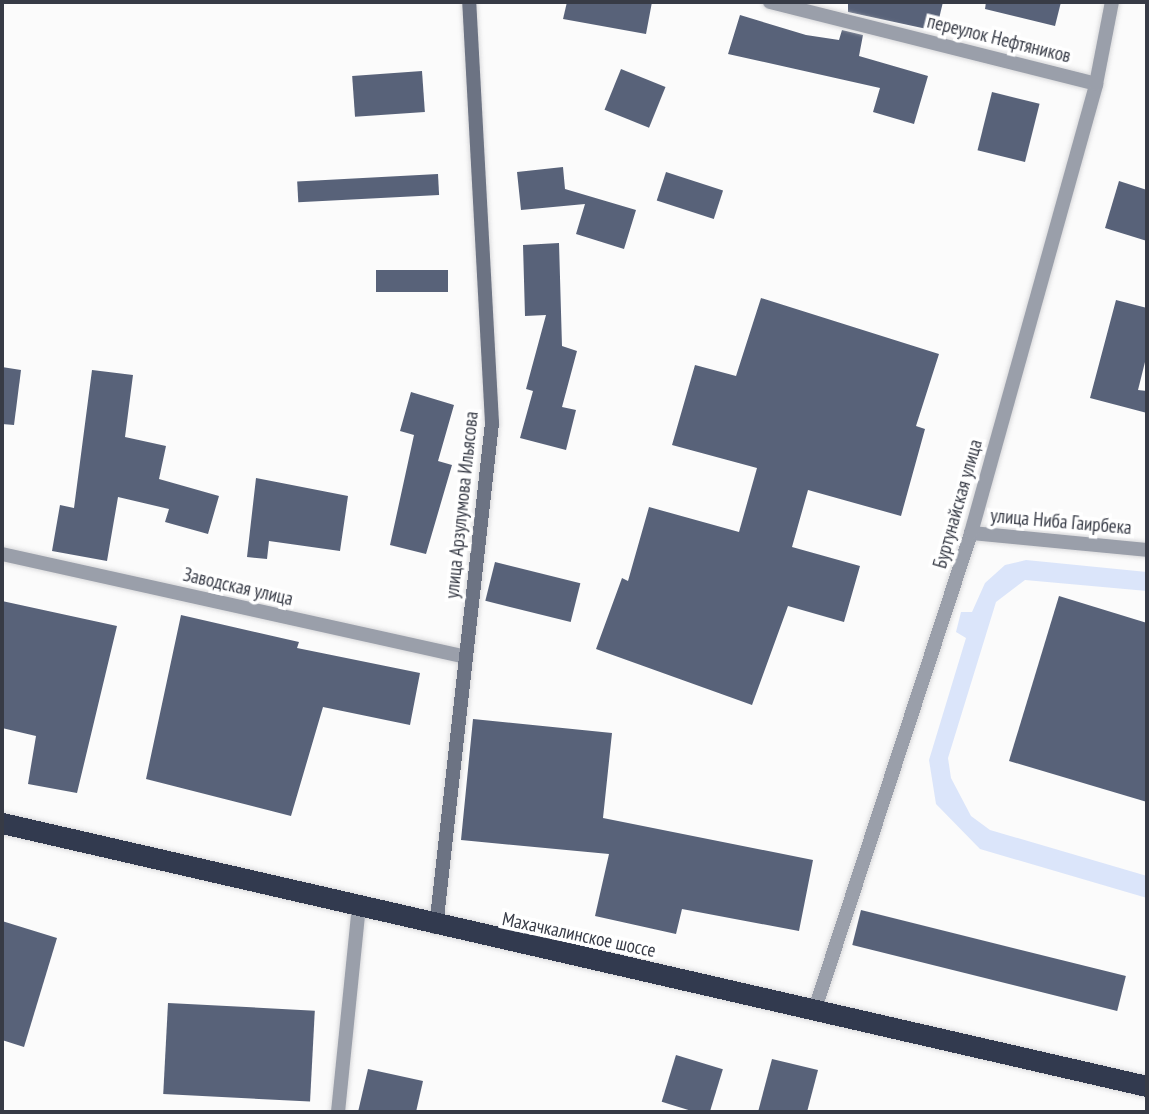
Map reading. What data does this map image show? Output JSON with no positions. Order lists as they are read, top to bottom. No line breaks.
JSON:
{"streets":{"highway":["Махачкалинское шоссе"],"street":["переулок Нефтяников","Буртунайская улица","улица Арзулумова Ильясова","улица Ниба Гаирбека","Заводская улица"]},"crossings":[["переулок Нефтяников","Буртунайская улица"],["Буртунайская улица","улица Ниба Гаирбека"],["Буртунайская улица","Махачкалинское шоссе"],["улица Арзулумова Ильясова","Заводская улица"],["улица Арзулумова Ильясова","Махачкалинское шоссе"]]}
